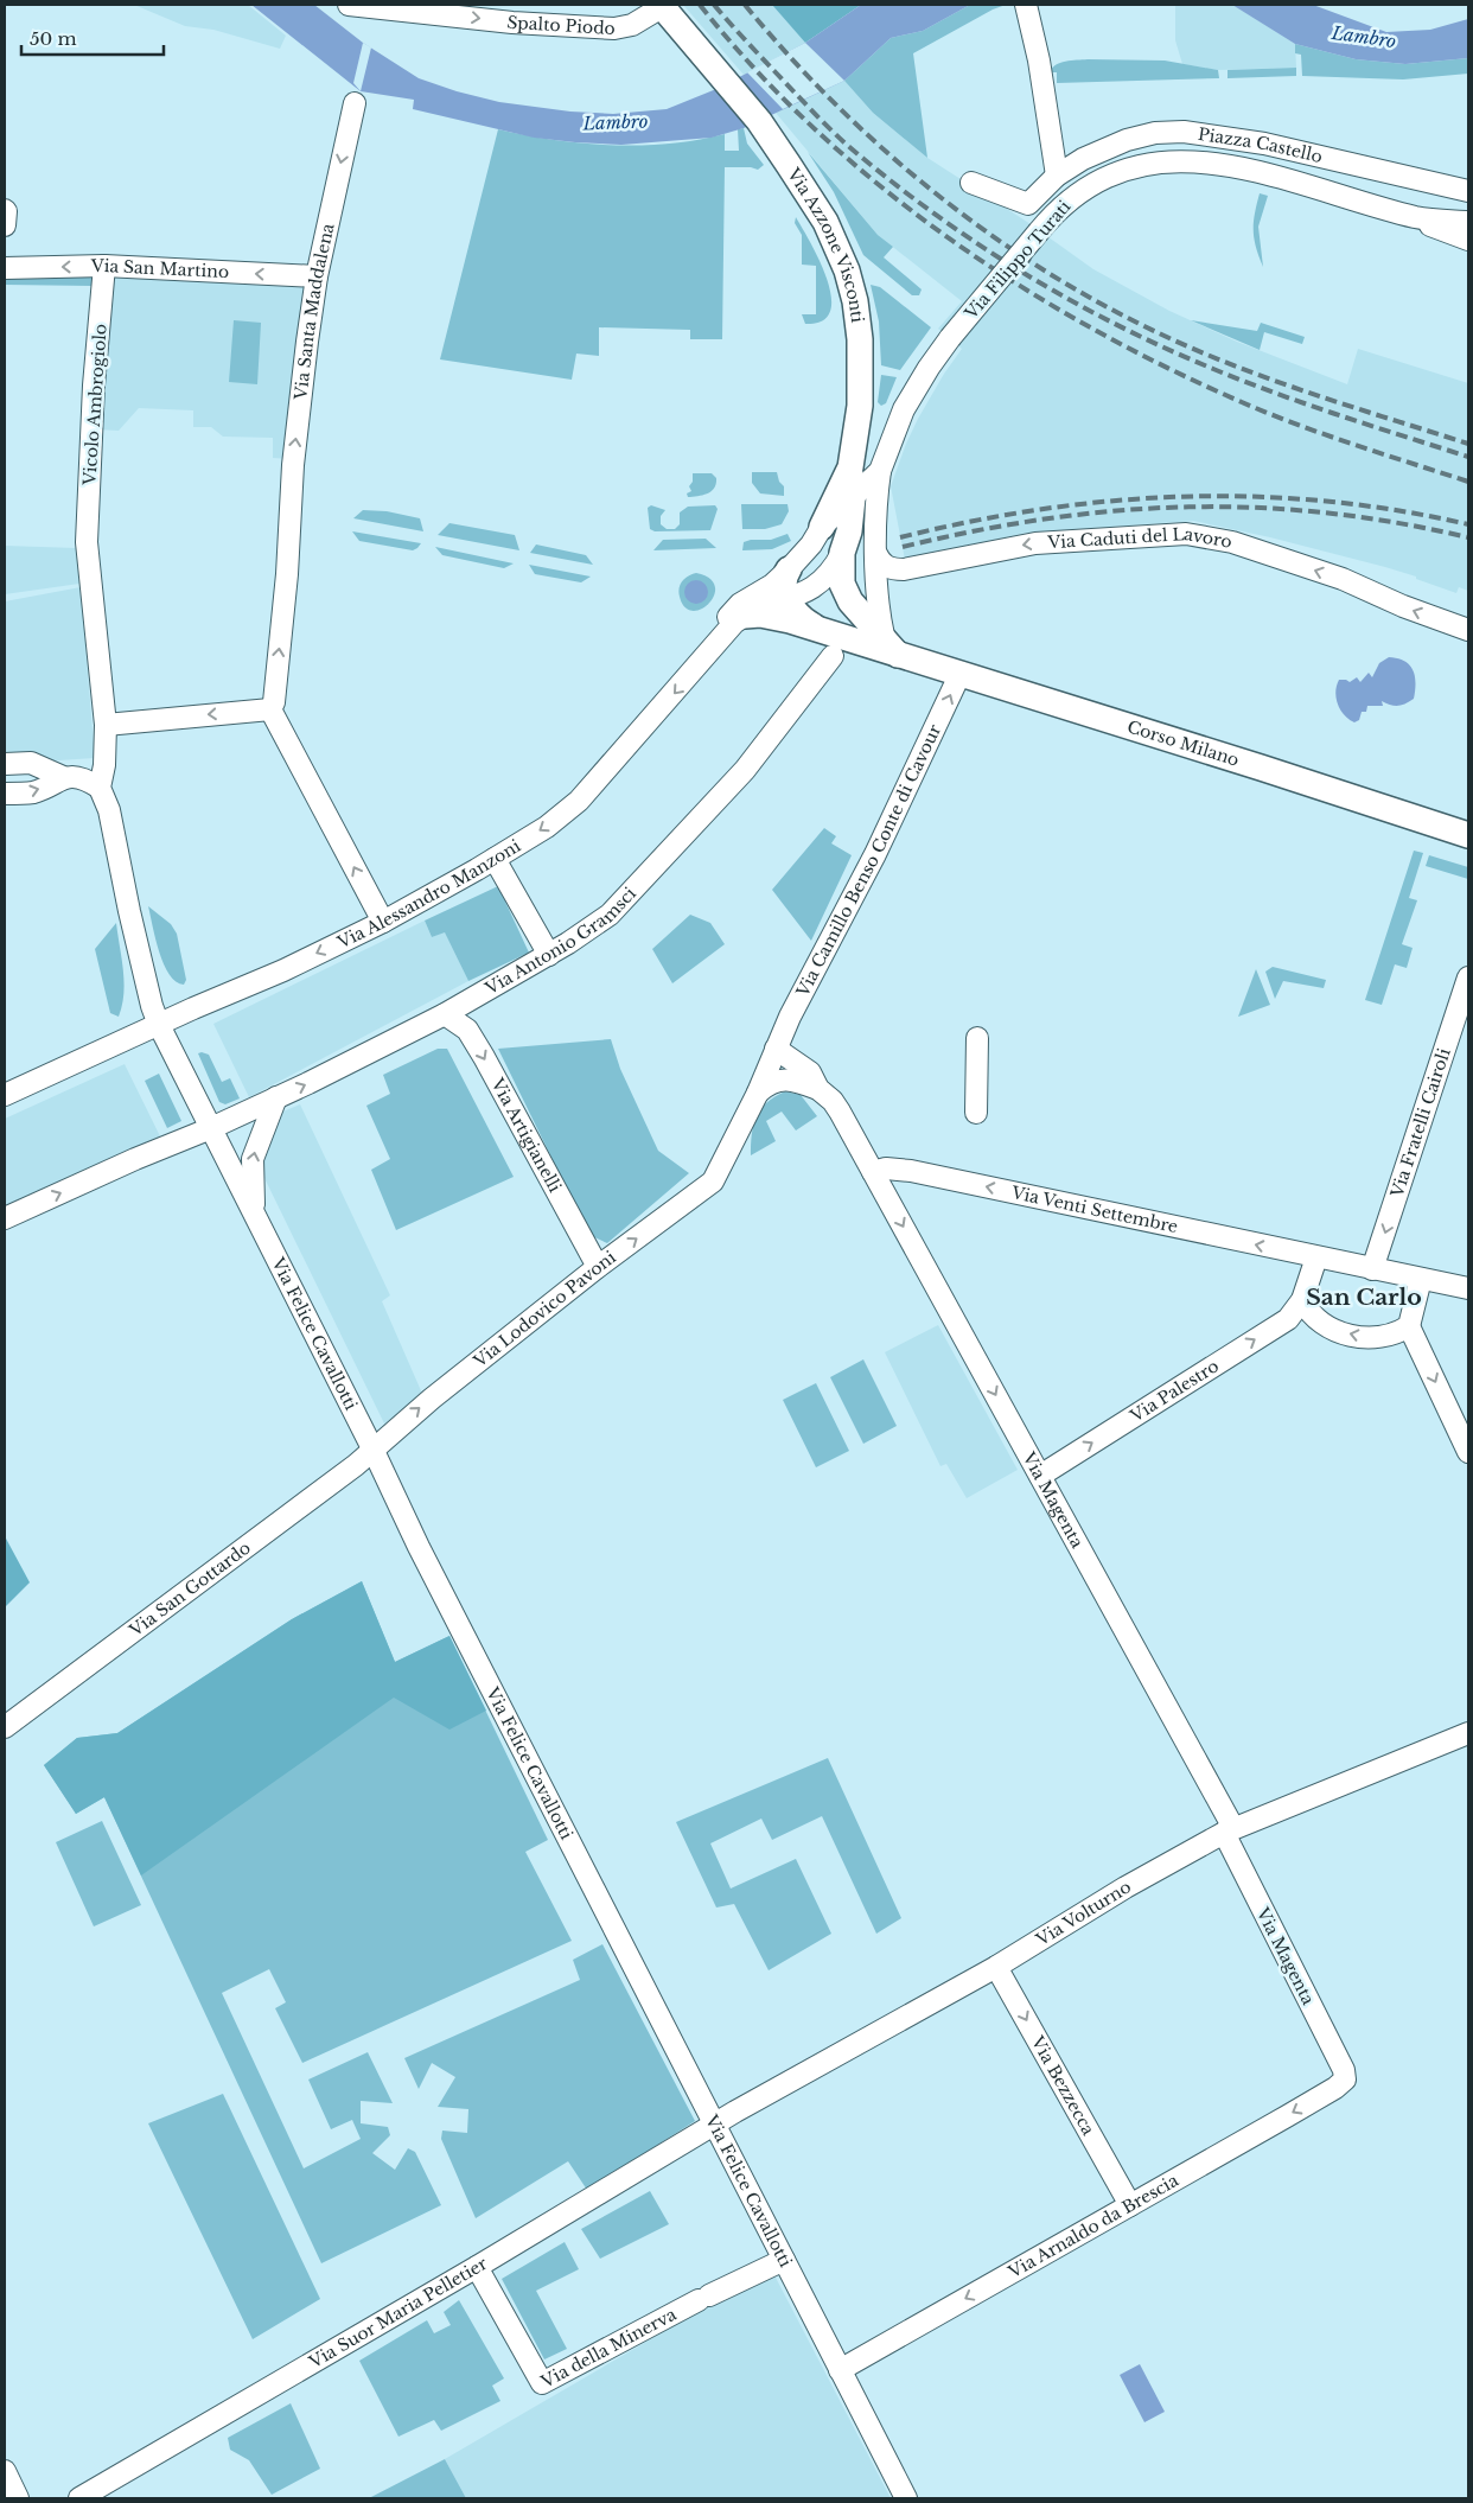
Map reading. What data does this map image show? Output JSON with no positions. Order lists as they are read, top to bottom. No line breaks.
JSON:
{"streets":{"main road":["Via Azzone Visconti","Corso Milano"],"street":["Spalto Piodo","Piazza Castello","Via Filippo Turati","Via San Martino","Via Santa Maddalena","Vicolo Ambrogiolo","Via Caduti del Lavoro","Via Camillo Benso Conte di Cavour","Via Alessandro Manzoni","Via Antonio Gramsci","Via Fratelli Cairoli","Via Artigianelli","Via Venti Settembre","Via Lodovico Pavoni","Via Felice Cavallotti","Via Palestro","Via Magenta","Via San Gottardo","Via Volturno","Via Bezzecca","Via Arnaldo da Brescia","Via Suor Maria Pelletier","Via della Minerva"]},"crossings":[["Spalto Piodo","Via Azzone Visconti"],["Via Azzone Visconti","Via Filippo Turati"],["Via Azzone Visconti","Corso Milano"],["Via Filippo Turati","Corso Milano"],["Via Filippo Turati","Via Alessandro Manzoni"],["Via San Martino","Via Santa Maddalena"],["Via San Martino","Vicolo Ambrogiolo"],["Vicolo Ambrogiolo","Via Felice Cavallotti"],["Corso Milano","Via Camillo Benso Conte di Cavour"],["Corso Milano","Via Alessandro Manzoni"],["Corso Milano","Via Antonio Gramsci"],["Via Camillo Benso Conte di Cavour","Via Lodovico Pavoni"],["Via Camillo Benso Conte di Cavour","Via Magenta"],["Via Alessandro Manzoni","Via Felice Cavallotti"],["Via Antonio Gramsci","Via Artigianelli"],["Via Antonio Gramsci","Via Felice Cavallotti"],["Via Fratelli Cairoli","Via Venti Settembre"],["Via Artigianelli","Via Lodovico Pavoni"],["Via Venti Settembre","Via Magenta"],["Via Lodovico Pavoni","Via Felice Cavallotti"],["Via Lodovico Pavoni","Via San Gottardo"],["Via Felice Cavallotti","Via San Gottardo"],["Via Felice Cavallotti","Via Volturno"],["Via Felice Cavallotti","Via Arnaldo da Brescia"],["Via Felice Cavallotti","Via Suor Maria Pelletier"],["Via Felice Cavallotti","Via della Minerva"],["Via Palestro","Via Magenta"],["Via Magenta","Via Volturno"],["Via Magenta","Via Arnaldo da Brescia"],["Via Volturno","Via Bezzecca"],["Via Volturno","Via Suor Maria Pelletier"],["Via Bezzecca","Via Arnaldo da Brescia"],["Via Suor Maria Pelletier","Via della Minerva"]],"one_way":["Spalto Piodo","Via San Martino","Via Caduti del Lavoro","Via Camillo Benso Conte di Cavour","Via Alessandro Manzoni","Via Antonio Gramsci","Via Fratelli Cairoli","Via Artigianelli","Via Venti Settembre","Via Lodovico Pavoni","Via Palestro","Via Bezzecca","Via Arnaldo da Brescia"],"districts":["San Carlo"],"water":["Lambro"],"scale_bar":"50 m"}
